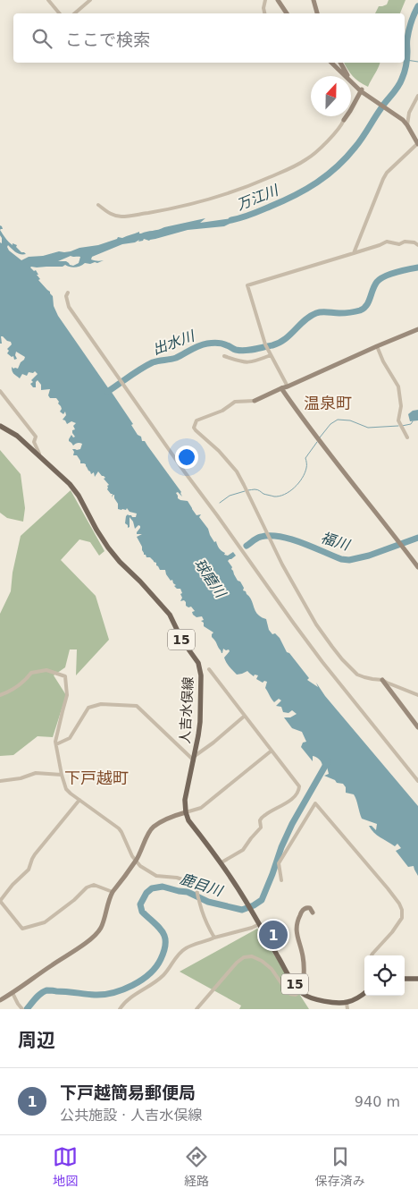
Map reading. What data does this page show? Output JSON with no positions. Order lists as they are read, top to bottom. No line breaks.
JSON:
{"streets":{"main road":["15","人吉水俣線"]},"crossings":[["15","人吉水俣線"]],"districts":["温泉町","下戸越町"],"water":["万江川","出水川","福川","球磨川","鹿目川"],"north":"top","page":{"search":"ここで検索","pins":"1","heading":"周辺","list":[{"mark":"1","name":"下戸越簡易郵便局","note":"公共施設 · 人吉水俣線","value":"940 m"}],"nav":["地図","経路","保存済み"]}}
